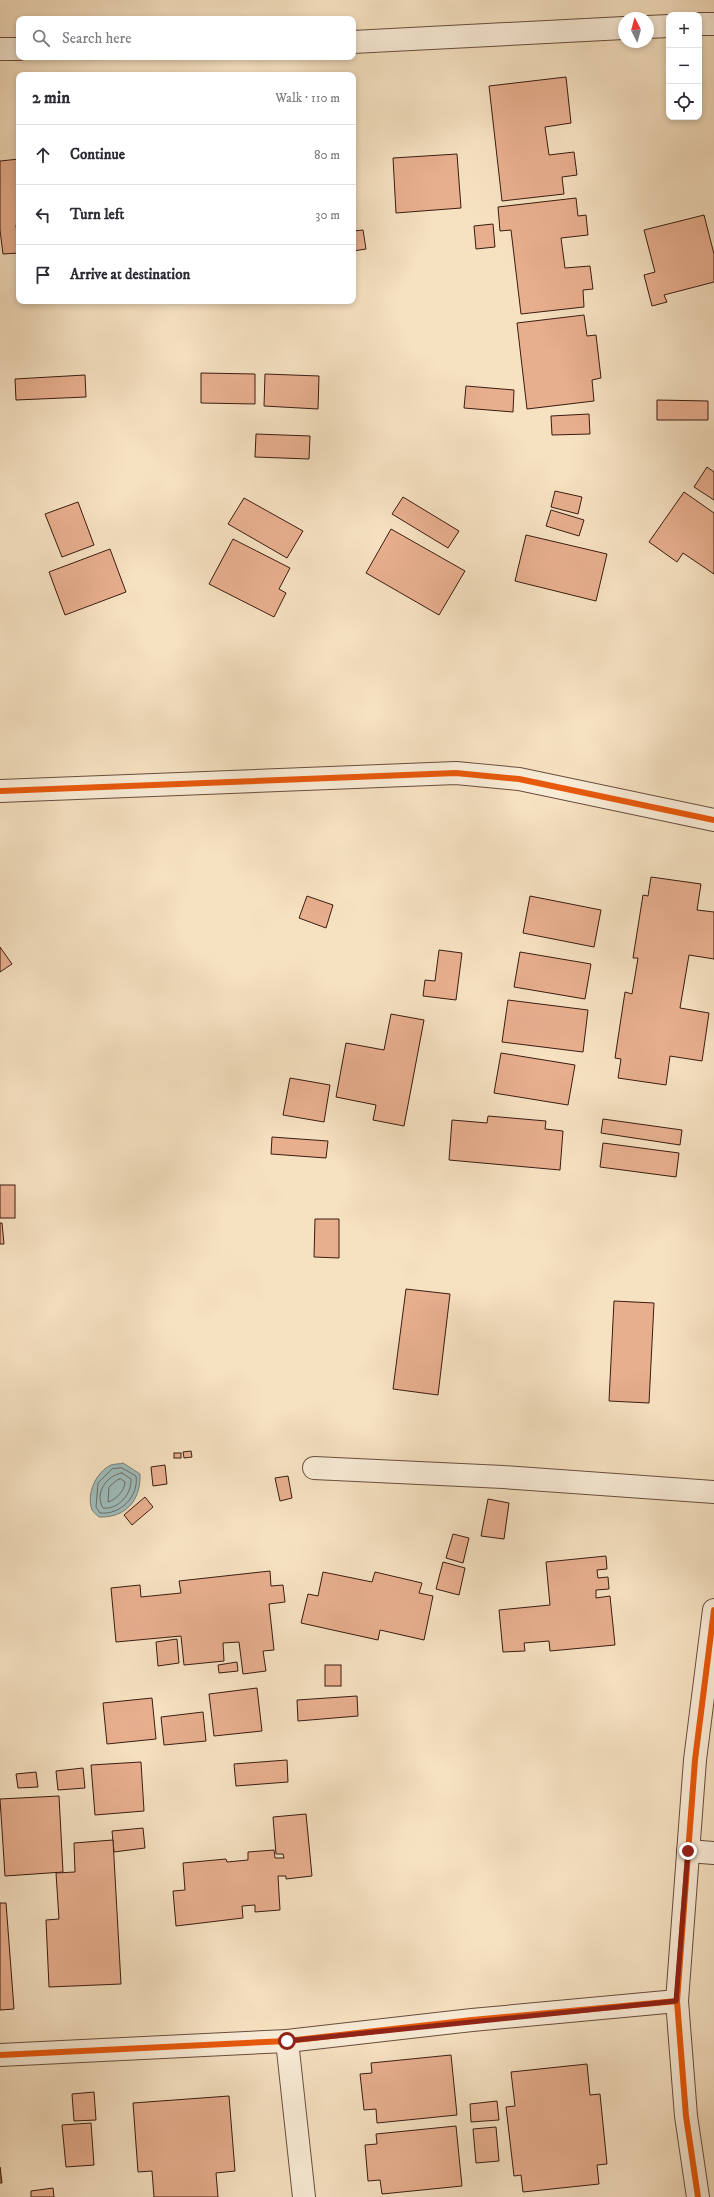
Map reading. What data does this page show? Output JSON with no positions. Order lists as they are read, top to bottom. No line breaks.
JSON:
{"north":"top","page":{"map_buttons":["+","−"],"search":"Search here","heading":["2 min","Walk · 110 m"],"list":[["Continue","80 m"],["Turn left","30 m"],"Arrive at destination"]}}
